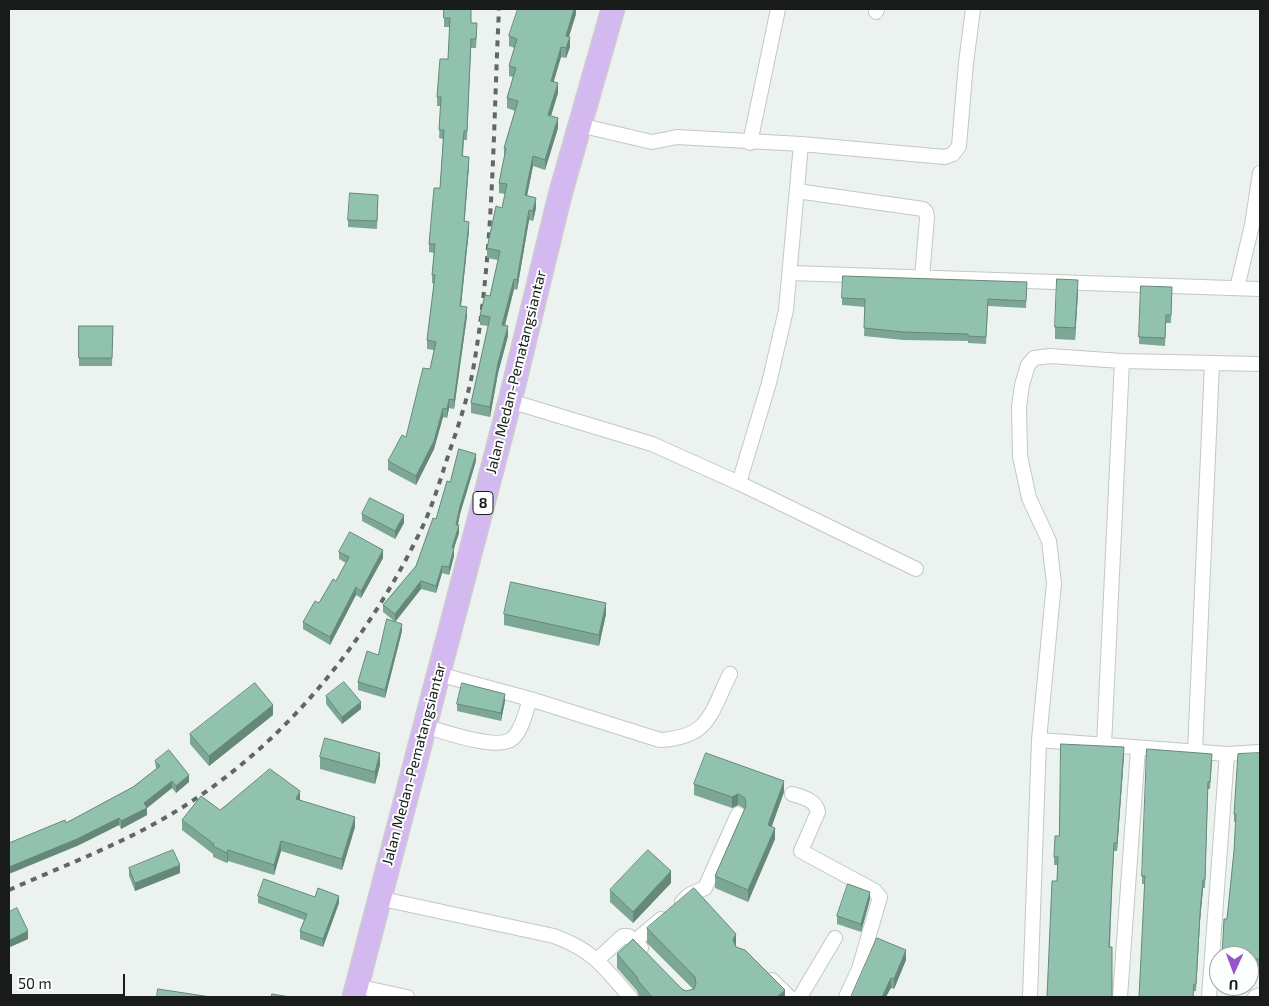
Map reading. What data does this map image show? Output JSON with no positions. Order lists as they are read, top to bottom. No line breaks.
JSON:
{"streets":{"highway":["Jalan Medan-Pematangsiantar","8"]},"scale_bar":"50 m","north":"bottom"}
